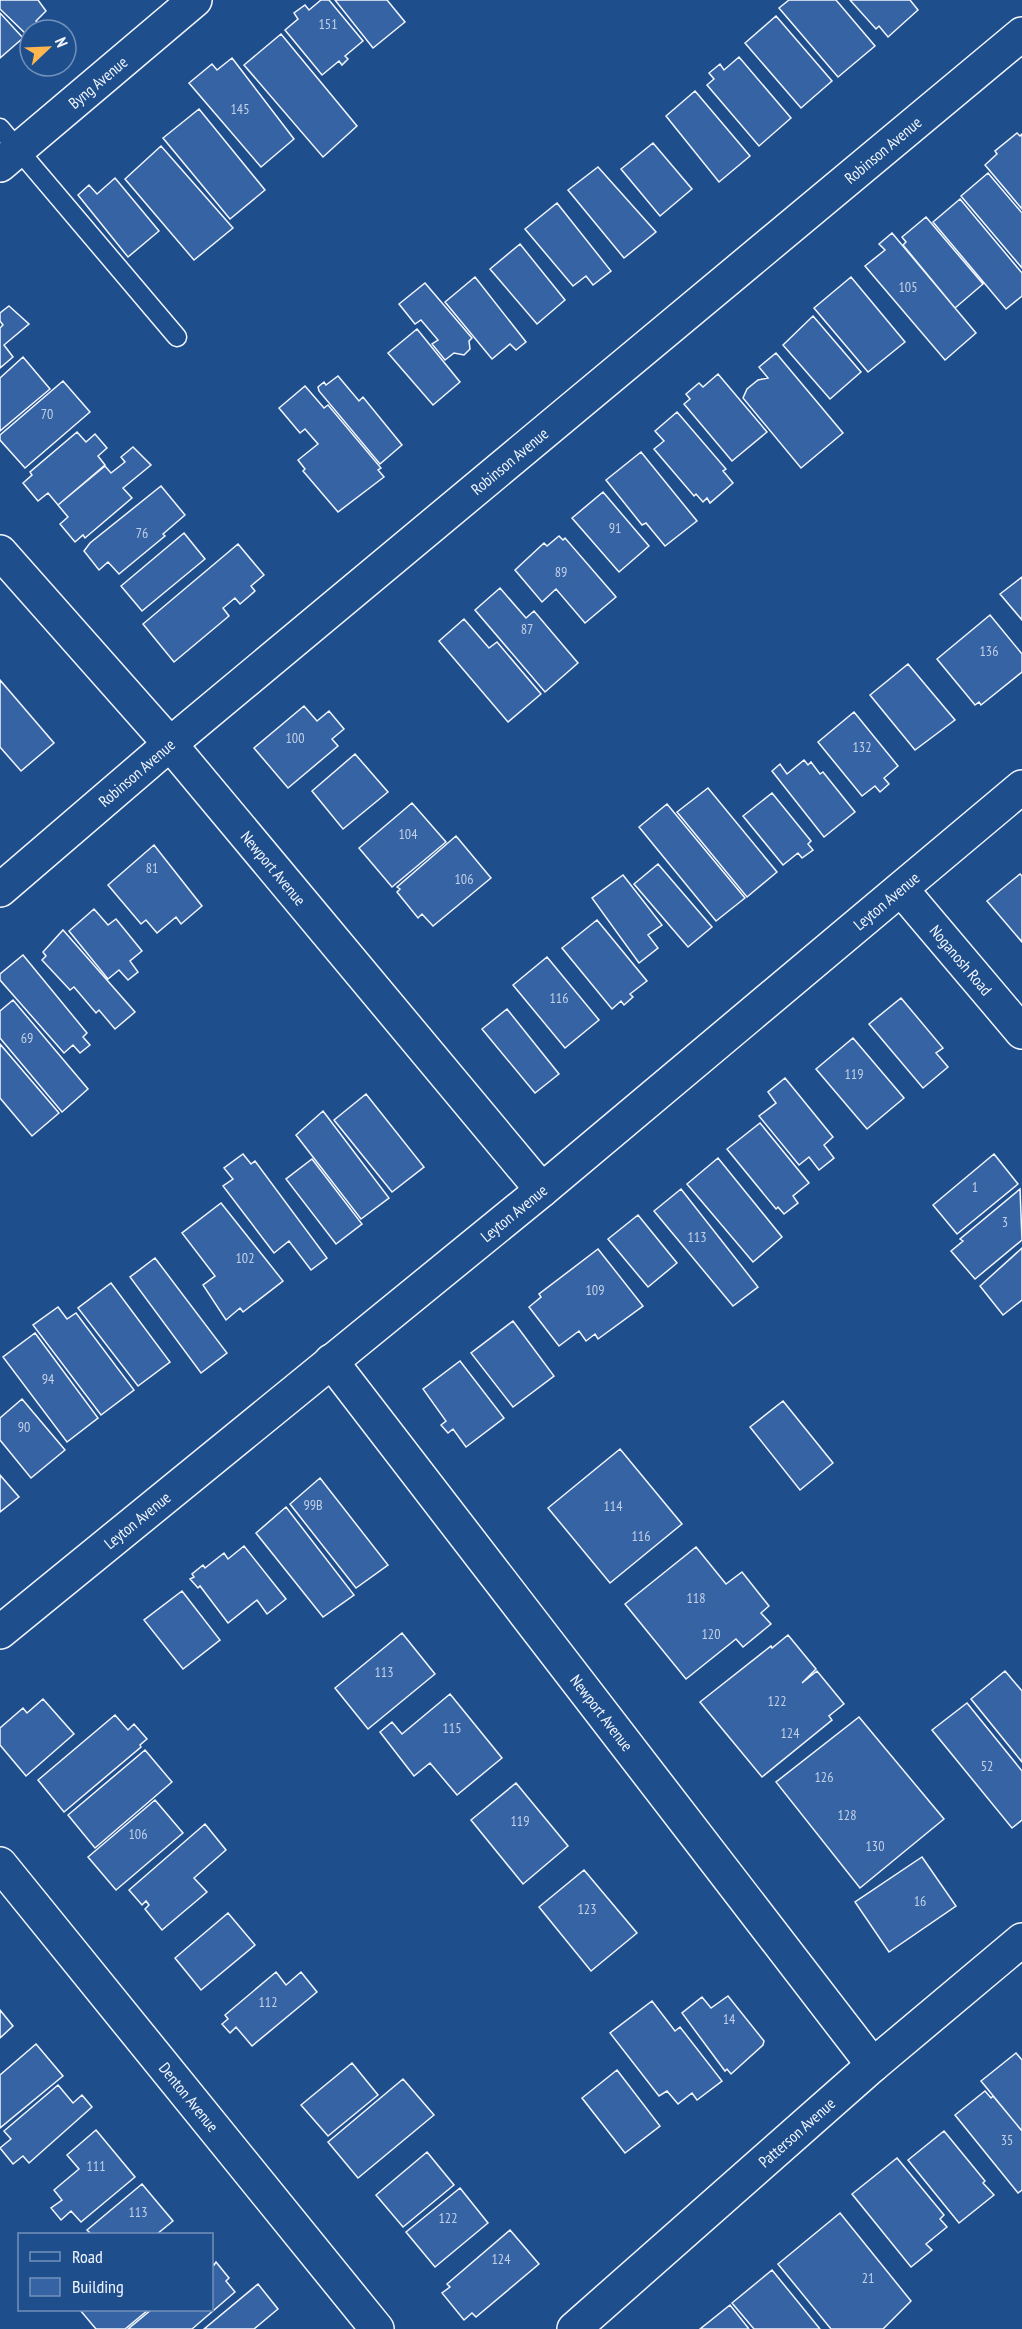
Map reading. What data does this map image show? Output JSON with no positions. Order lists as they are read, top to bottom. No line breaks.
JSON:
{"streets":{"street":["Byng Avenue","Robinson Avenue","Newport Avenue","Leyton Avenue","Noganosh Road","Denton Avenue","Patterson Avenue"]},"crossings":[["Robinson Avenue","Newport Avenue"],["Newport Avenue","Leyton Avenue"],["Newport Avenue","Patterson Avenue"],["Leyton Avenue","Noganosh Road"]],"house_numbers":["151","145","105","70","91","76","89","87","136","100","132","104","81","106","116","69","119","1","3","113","102","109","94","90","99B","114","116","118","120","113","122","115","124","52","126","128","119","106","130","16","123","112","14","35","111","113","122","124","21"],"legend":["Road","Building"],"north":"top right"}
